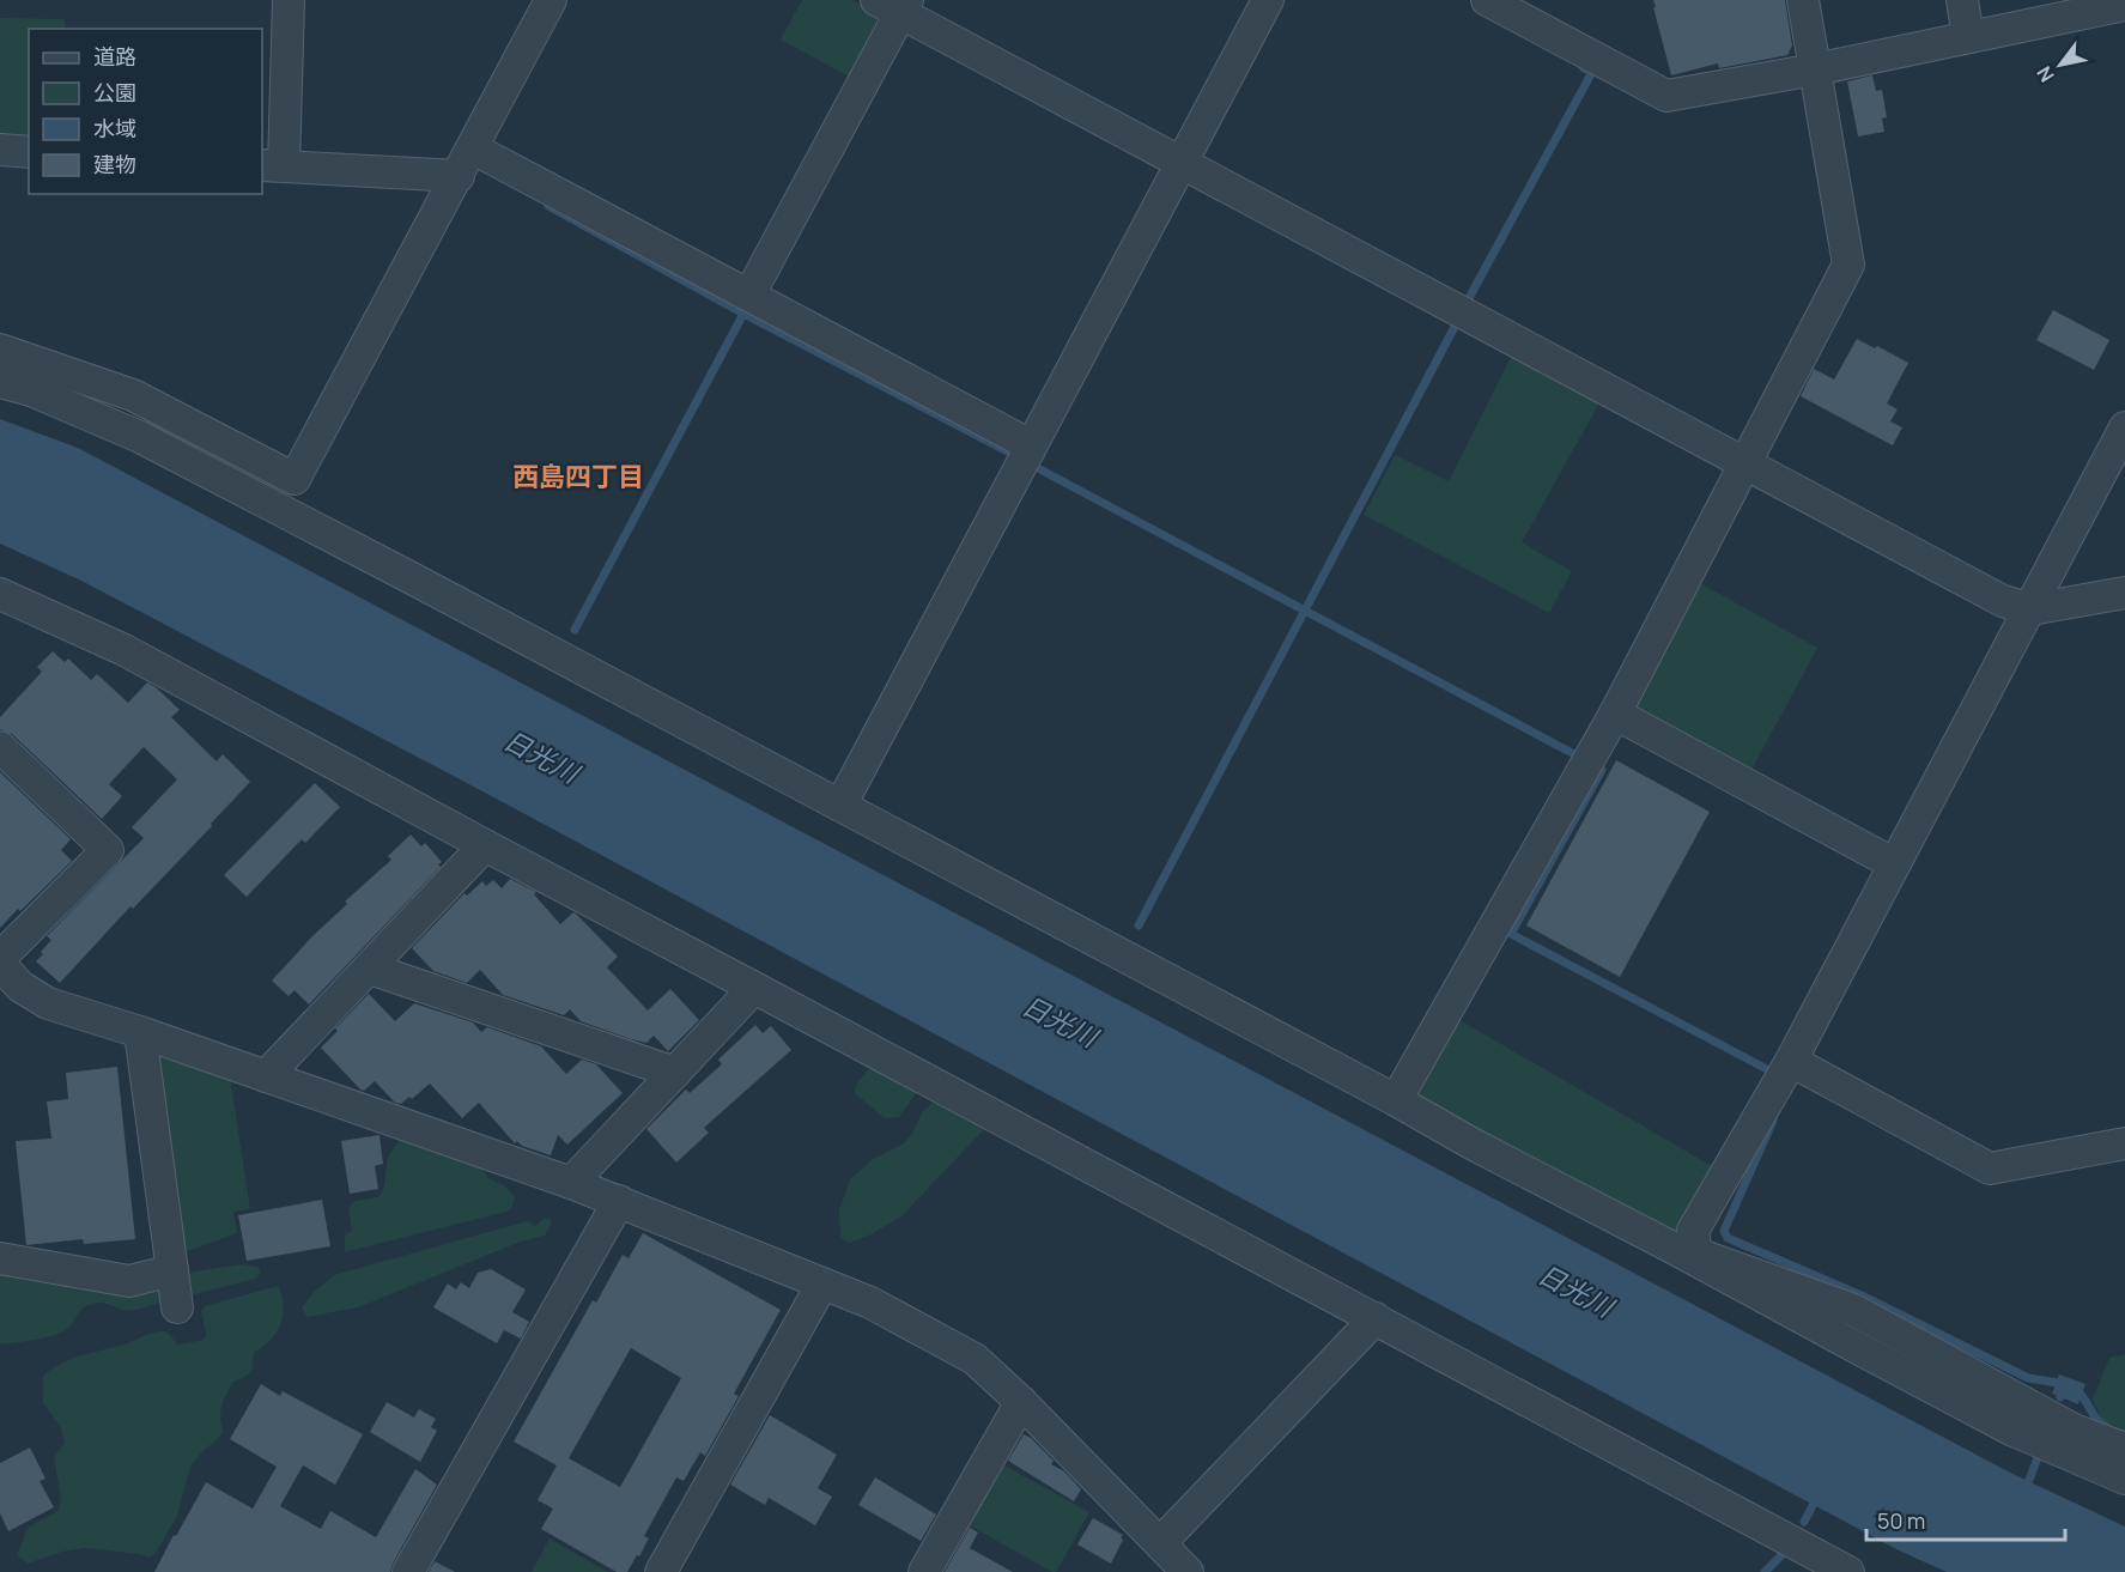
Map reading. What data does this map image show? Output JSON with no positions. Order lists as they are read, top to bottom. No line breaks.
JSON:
{"districts":["西島四丁目"],"water":["日光川"],"legend":["道路","公園","水域","建物"],"scale_bar":"50 m","north":"bottom left"}
